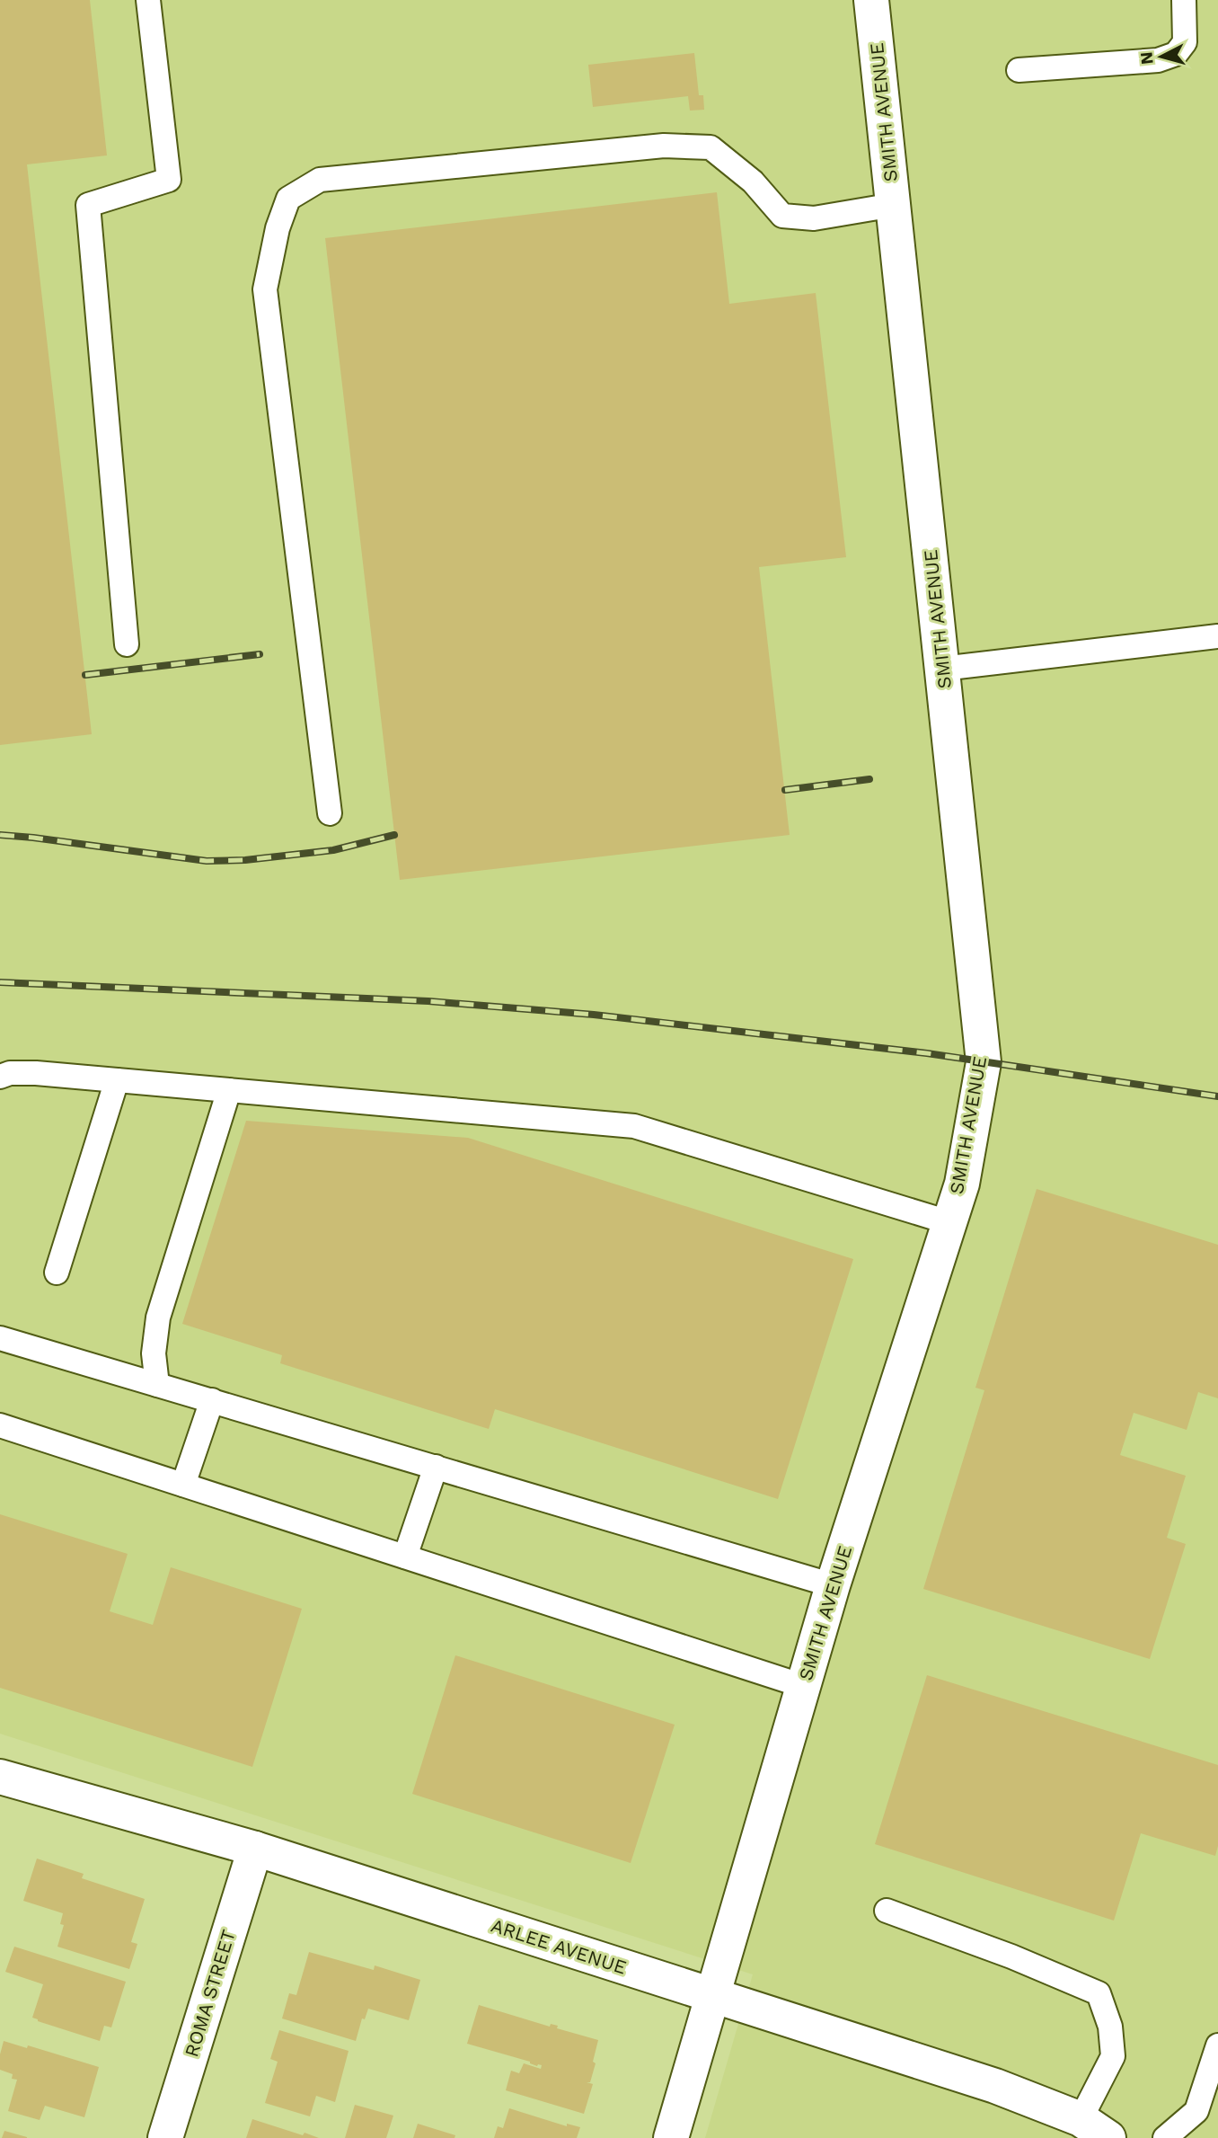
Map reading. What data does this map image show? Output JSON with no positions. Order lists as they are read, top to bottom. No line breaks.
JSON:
{"streets":{"street":["SMITH AVENUE","ARLEE AVENUE","ROMA STREET"]},"crossings":[["SMITH AVENUE","ARLEE AVENUE"],["ARLEE AVENUE","ROMA STREET"]],"north":"left"}
